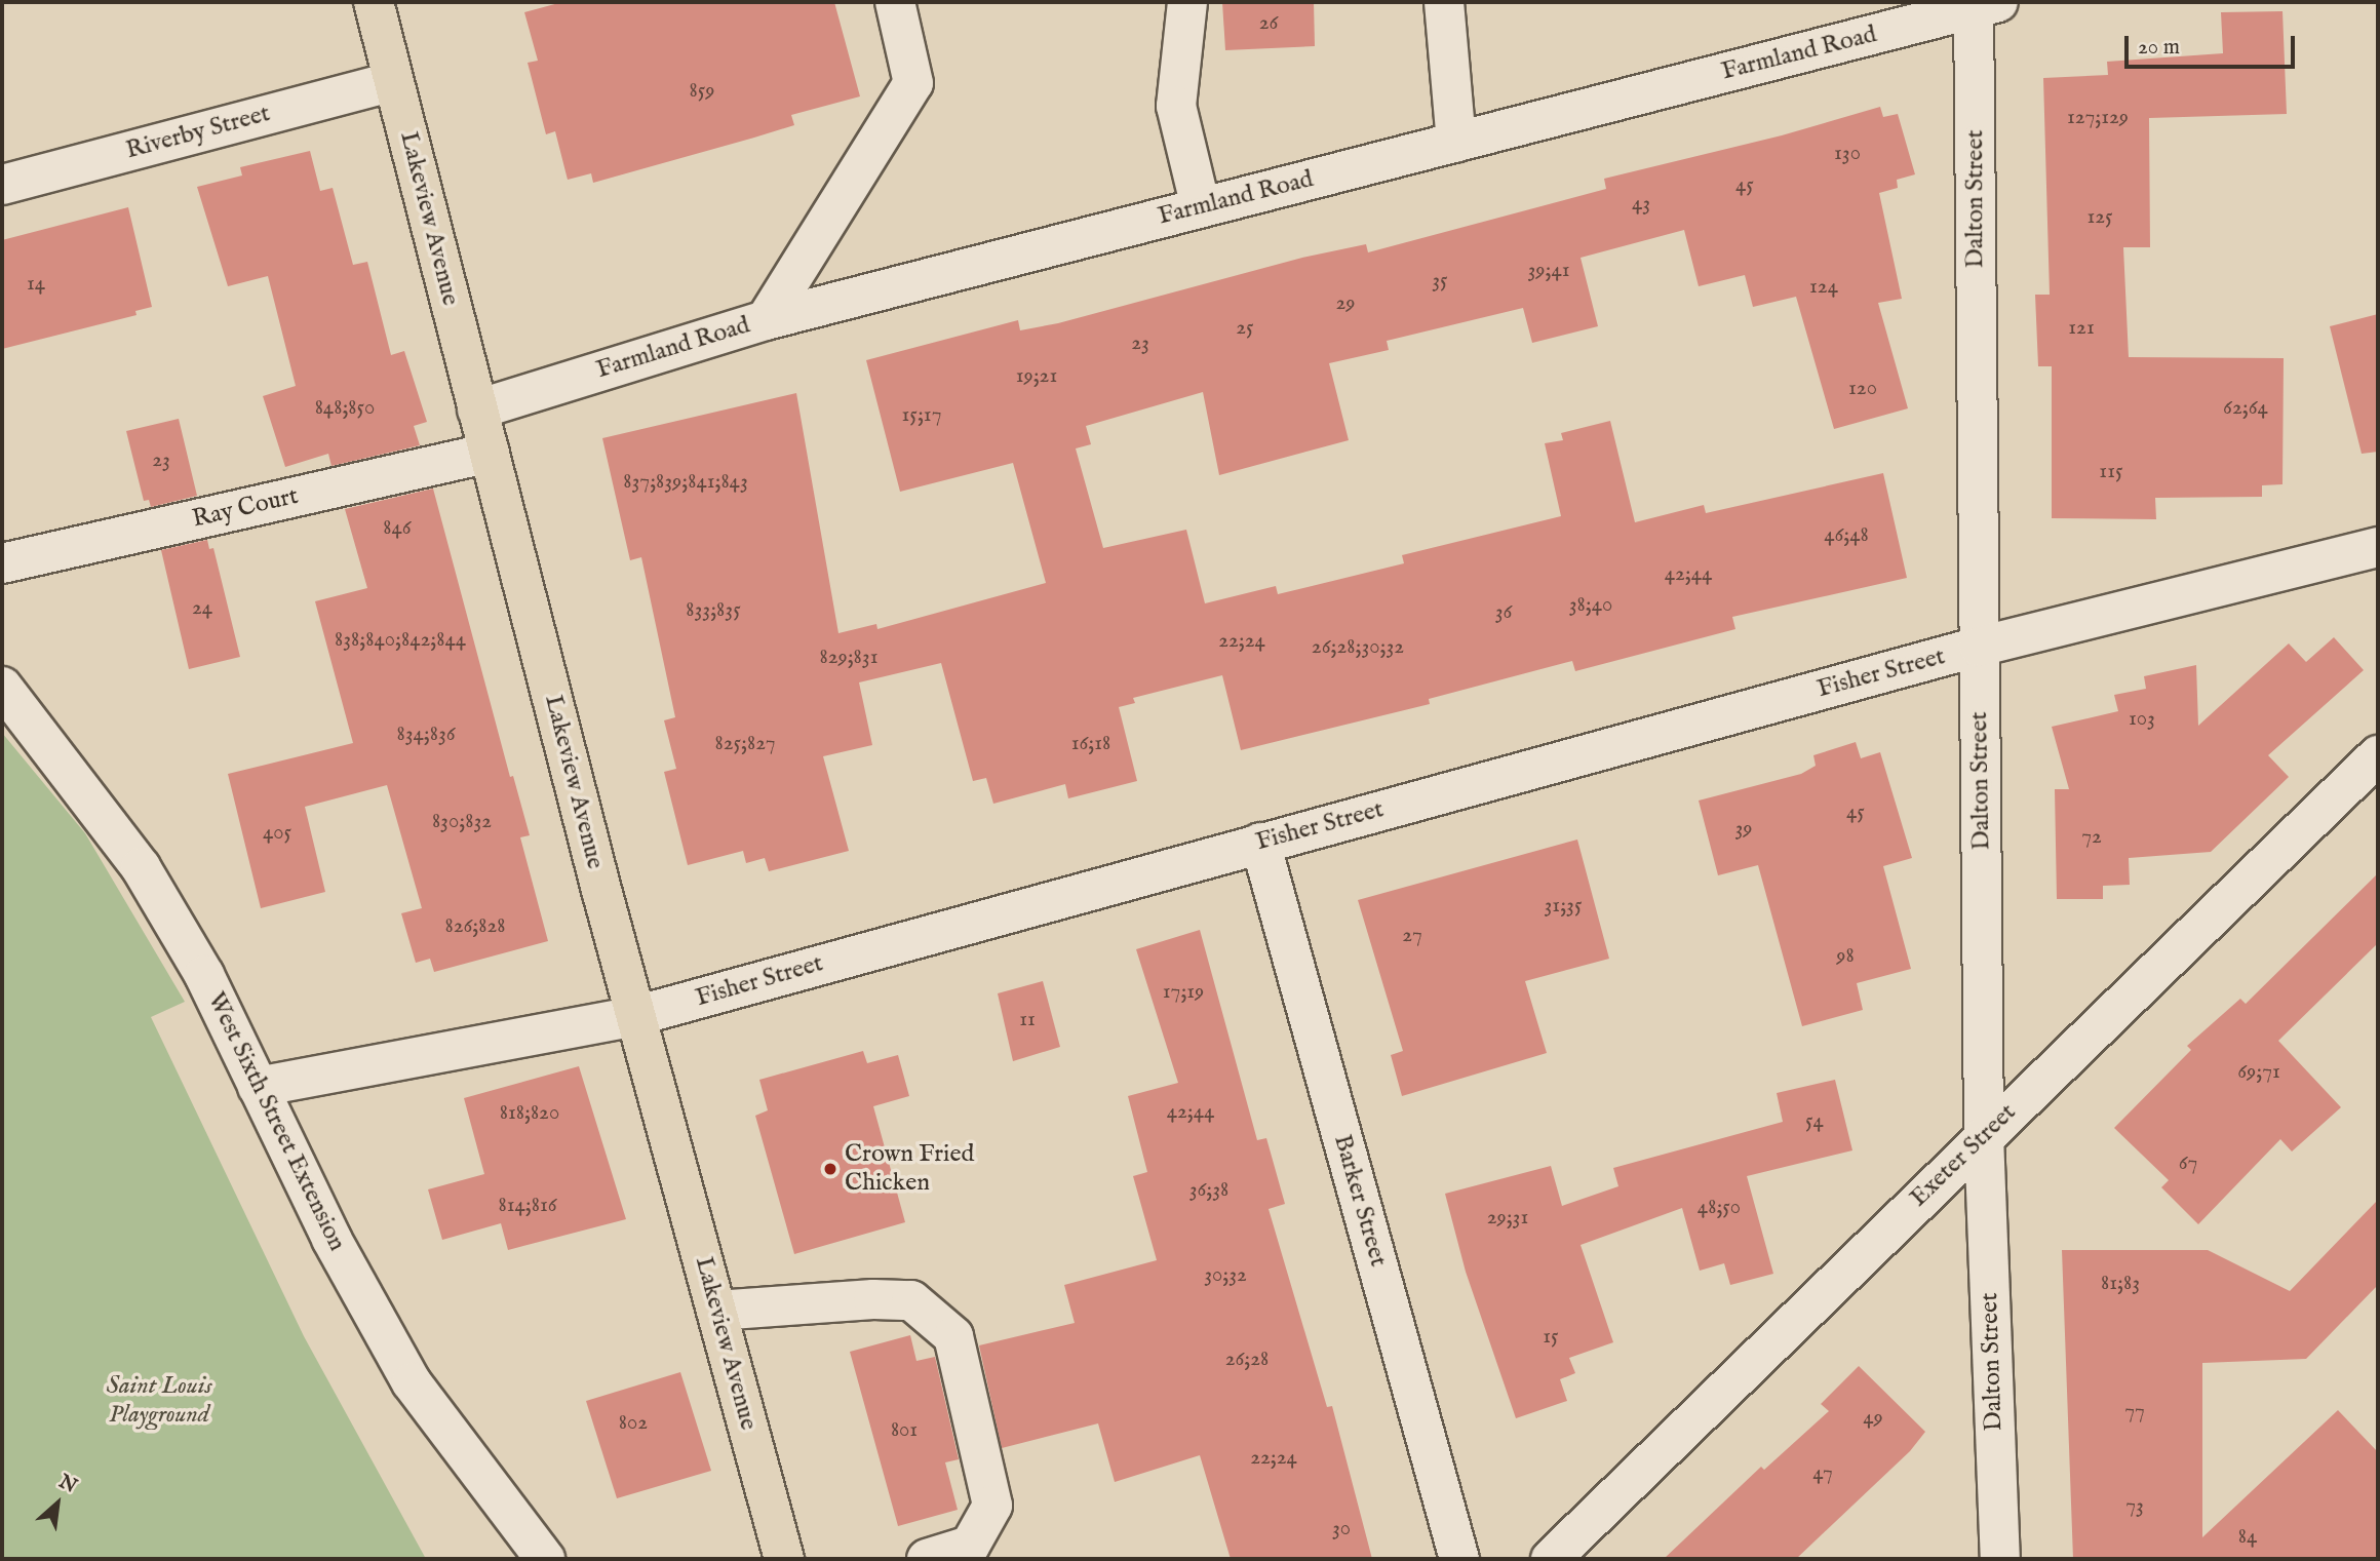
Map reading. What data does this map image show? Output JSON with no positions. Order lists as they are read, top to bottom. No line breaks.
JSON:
{"streets":{"main road":["Lakeview Avenue"],"street":["Farmland Road","Riverby Street","Dalton Street","Ray Court","Fisher Street","West Sixth Street Extension","Exeter Street","Barker Street"]},"crossings":[["Farmland Road","Dalton Street"],["Farmland Road","Lakeview Avenue"],["Riverby Street","Lakeview Avenue"],["Dalton Street","Fisher Street"],["Dalton Street","Exeter Street"],["Lakeview Avenue","Ray Court"],["Lakeview Avenue","Fisher Street"],["Fisher Street","West Sixth Street Extension"],["Fisher Street","Barker Street"]],"parks":["Saint Louis Playground"],"places":["Crown Fried Chicken"],"house_numbers":["26","859","127;129","130","45","43","125","39;41","35","14","124","29","25","121","23","19;21","120","848;850","62;64","15;17","23","115","837;839;841;843","846","46;48","42;44","38;40","24","833;835","36","838;840;842;844","22;24","26;28;30;32","829;831","103","834;836","825;827","16;18","45","830;832","39","405","72","31;35","826;828","27","98","17;19","11","69;71","42;44","818;820","54","67","36;38","814;816","48;50","29;31","30;32","81;83","15","26;28","77","49","802","801","22;24","47","73","30","84"],"scale_bar":"20 m","north":"top right"}
